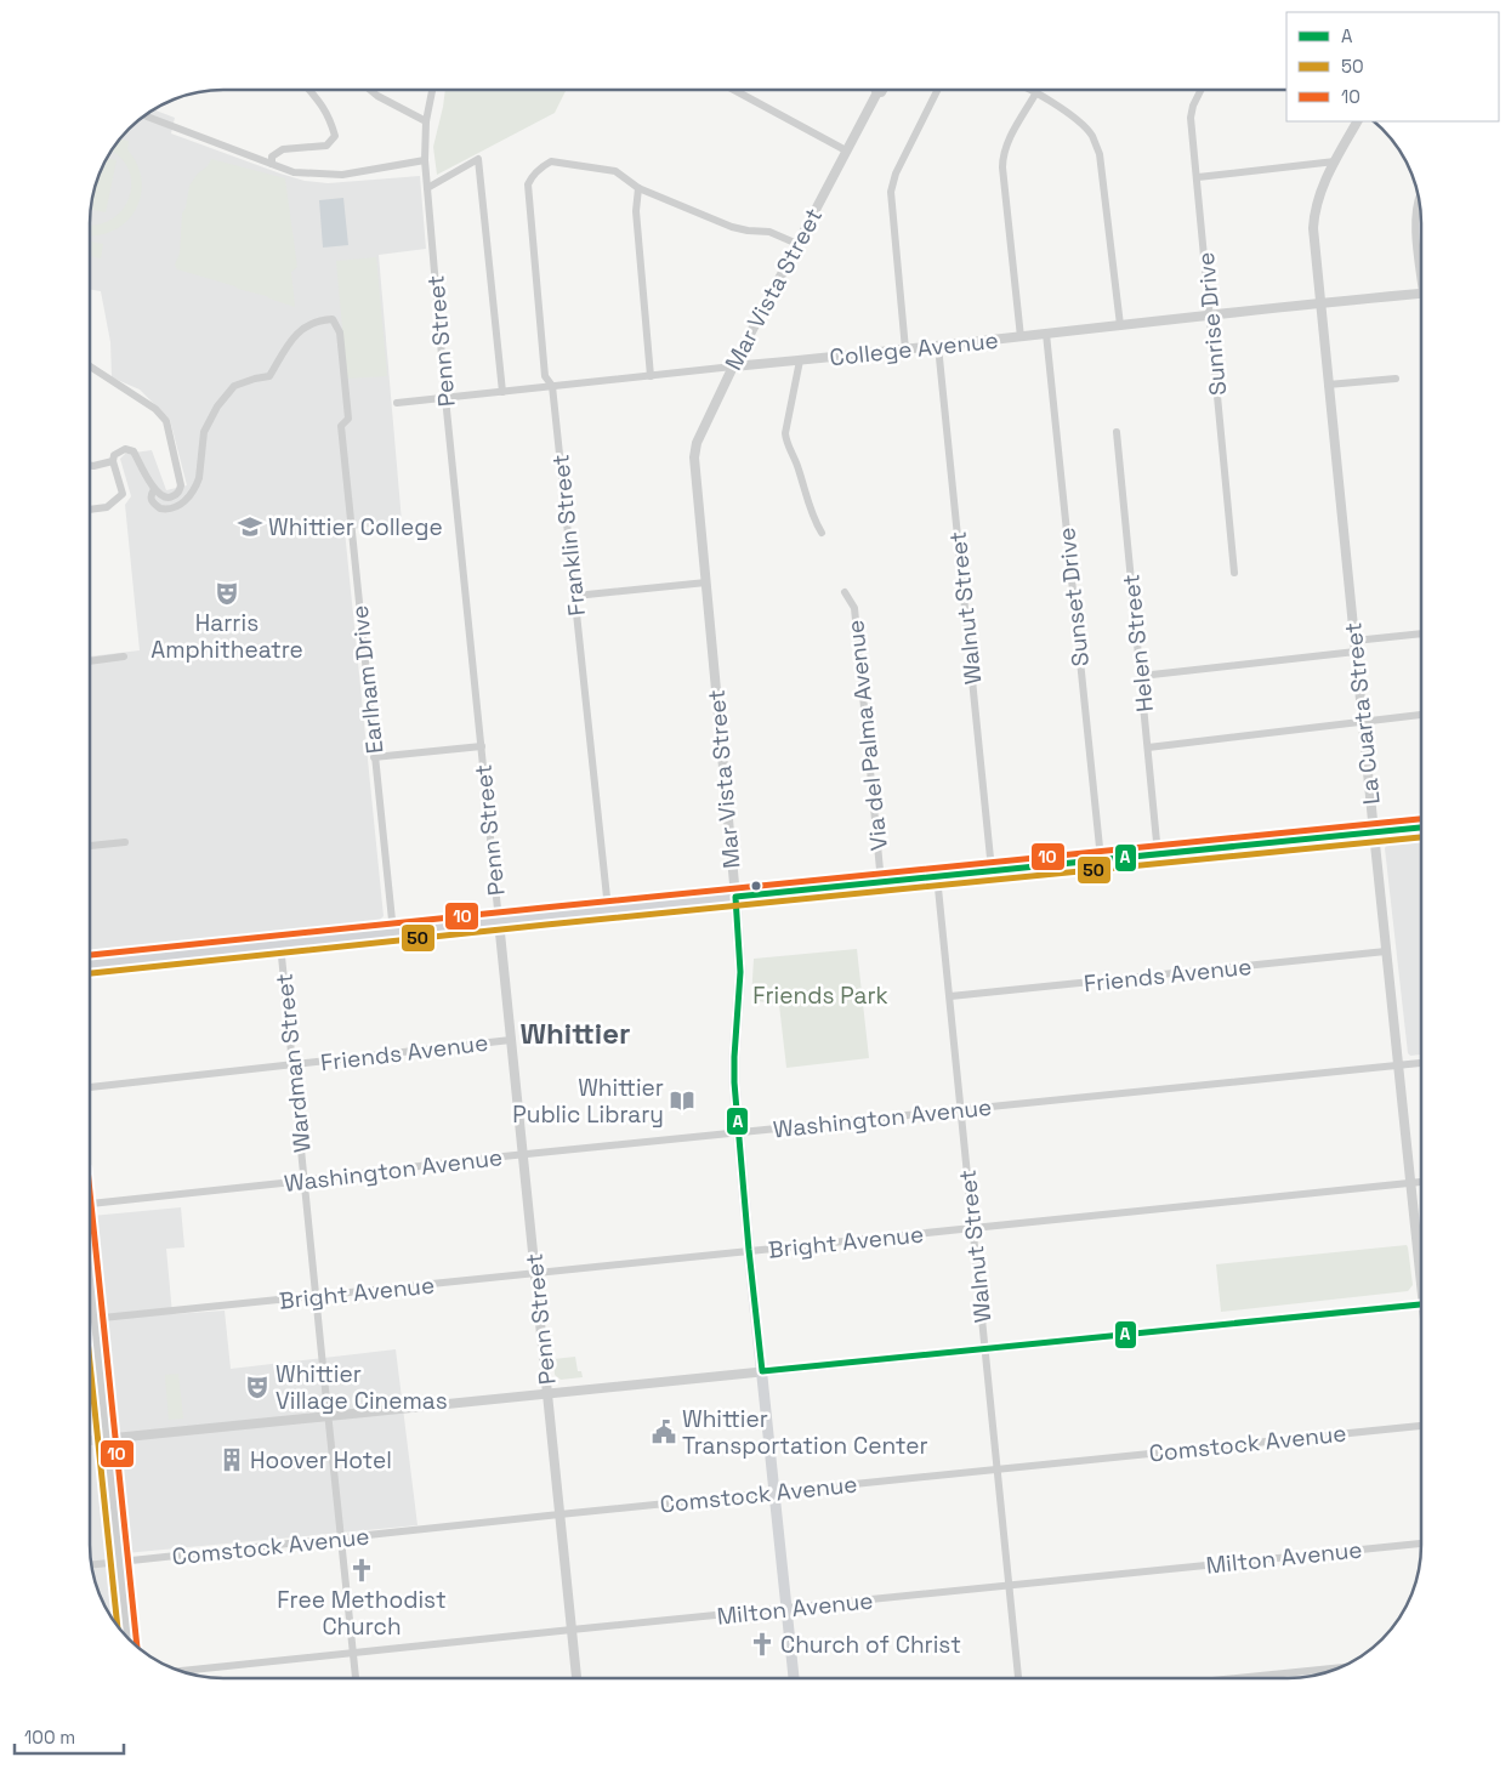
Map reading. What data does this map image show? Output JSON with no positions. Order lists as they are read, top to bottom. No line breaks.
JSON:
{"streets":{"main road":["Mar Vista Street"],"street":["Sunrise Drive","Penn Street","College Avenue","Franklin Street","Sunset Drive","Walnut Street","Helen Street","Earlham Drive","La Cuarta Street","Via del Palma Avenue","Friends Avenue","Wardman Street","Washington Avenue","Bright Avenue","Comstock Avenue","Milton Avenue"]},"crossings":[["Mar Vista Street","College Avenue"],["Mar Vista Street","Washington Avenue"],["Mar Vista Street","Bright Avenue"],["Mar Vista Street","Comstock Avenue"],["Mar Vista Street","Milton Avenue"],["Sunrise Drive","College Avenue"],["Penn Street","College Avenue"],["Penn Street","Friends Avenue"],["Penn Street","Washington Avenue"],["Penn Street","Bright Avenue"],["Penn Street","Comstock Avenue"],["Penn Street","Milton Avenue"],["College Avenue","Franklin Street"],["College Avenue","Sunset Drive"],["College Avenue","Walnut Street"],["College Avenue","La Cuarta Street"],["Walnut Street","Friends Avenue"],["Walnut Street","Washington Avenue"],["Walnut Street","Bright Avenue"],["Walnut Street","Comstock Avenue"],["Walnut Street","Milton Avenue"],["La Cuarta Street","Friends Avenue"],["La Cuarta Street","Washington Avenue"],["La Cuarta Street","Bright Avenue"],["Friends Avenue","Wardman Street"],["Wardman Street","Washington Avenue"],["Wardman Street","Bright Avenue"],["Wardman Street","Comstock Avenue"],["Wardman Street","Milton Avenue"]],"districts":["Whittier"],"parks":["Friends Park"],"places":{"school or university":["Whittier College"],"theatre":["Harris Amphitheatre","Whittier Village Cinemas"],"library":["Whittier Public Library"],"public building":["Whittier Transportation Center"],"building":["Hoover Hotel"],"church":["Free Methodist Church","Church of Christ"]},"lines":["transit line 10","transit line A","transit line 50"],"legend":["A","50","10"],"scale_bar":"100 m"}
